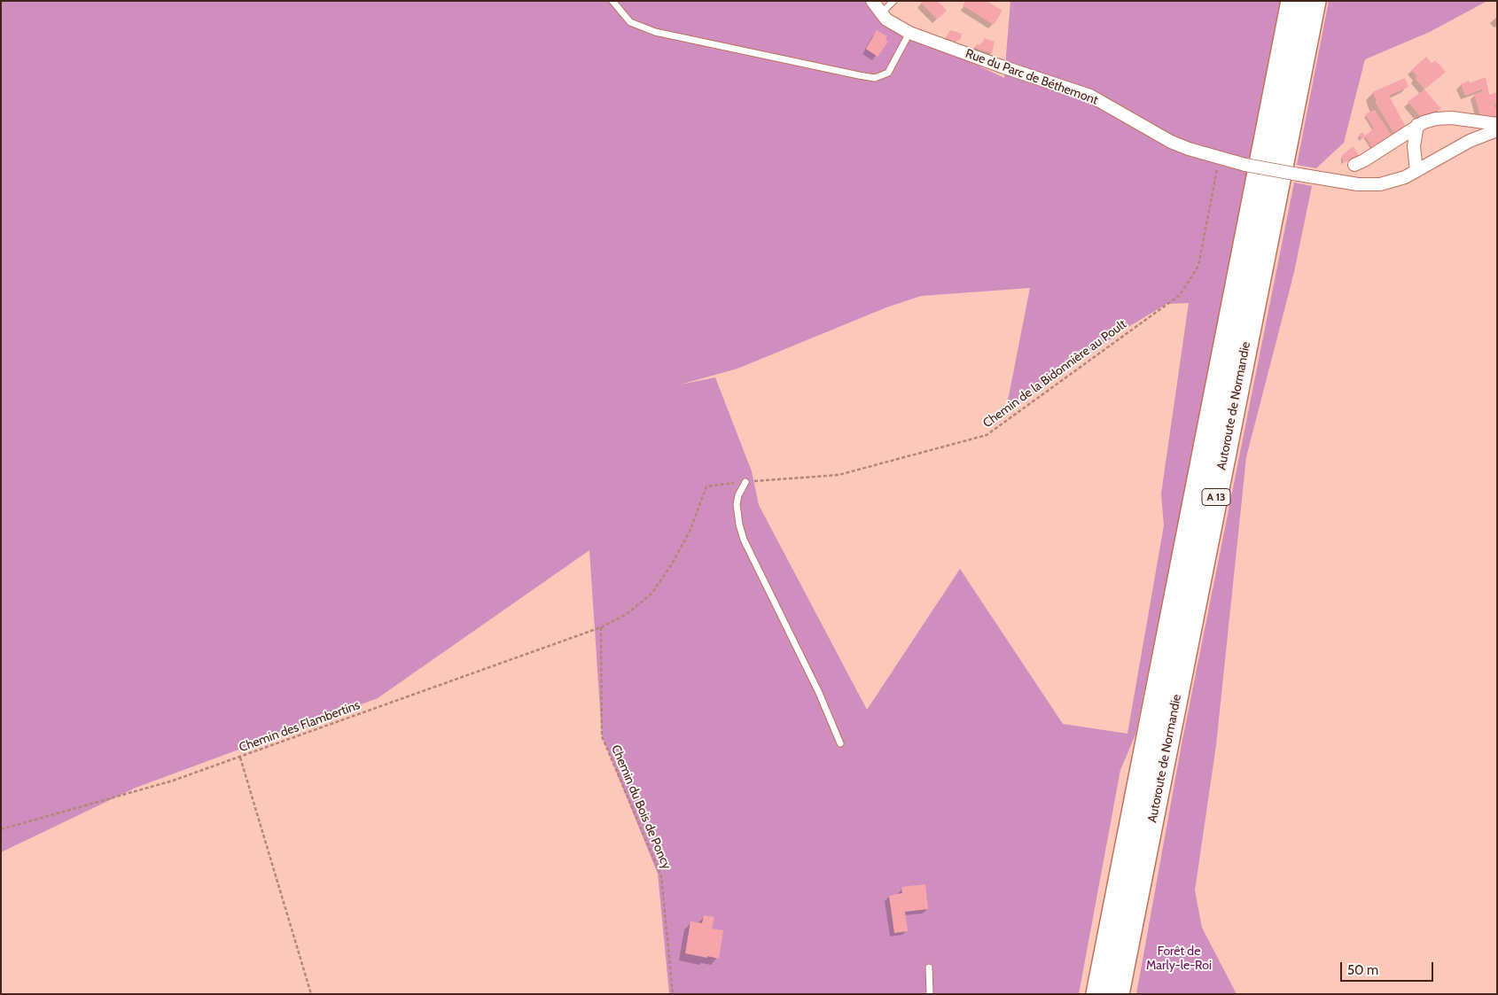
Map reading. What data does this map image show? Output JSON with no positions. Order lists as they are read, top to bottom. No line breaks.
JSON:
{"streets":{"highway":["Autoroute de Normandie","A 13"],"street":["Rue du Parc de Béthemont"],"path":["Chemin de la Bidonnière au Poult","Chemin des Flambertins","Chemin du Bois de Poncy"]},"crossings":[["Rue du Parc de Béthemont","Chemin de la Bidonnière au Poult"],["Chemin de la Bidonnière au Poult","Chemin des Flambertins"],["Chemin de la Bidonnière au Poult","Chemin du Bois de Poncy"],["Chemin des Flambertins","Chemin du Bois de Poncy"]],"parks":["Forêt de Marly-le-Roi"],"scale_bar":"50 m"}
